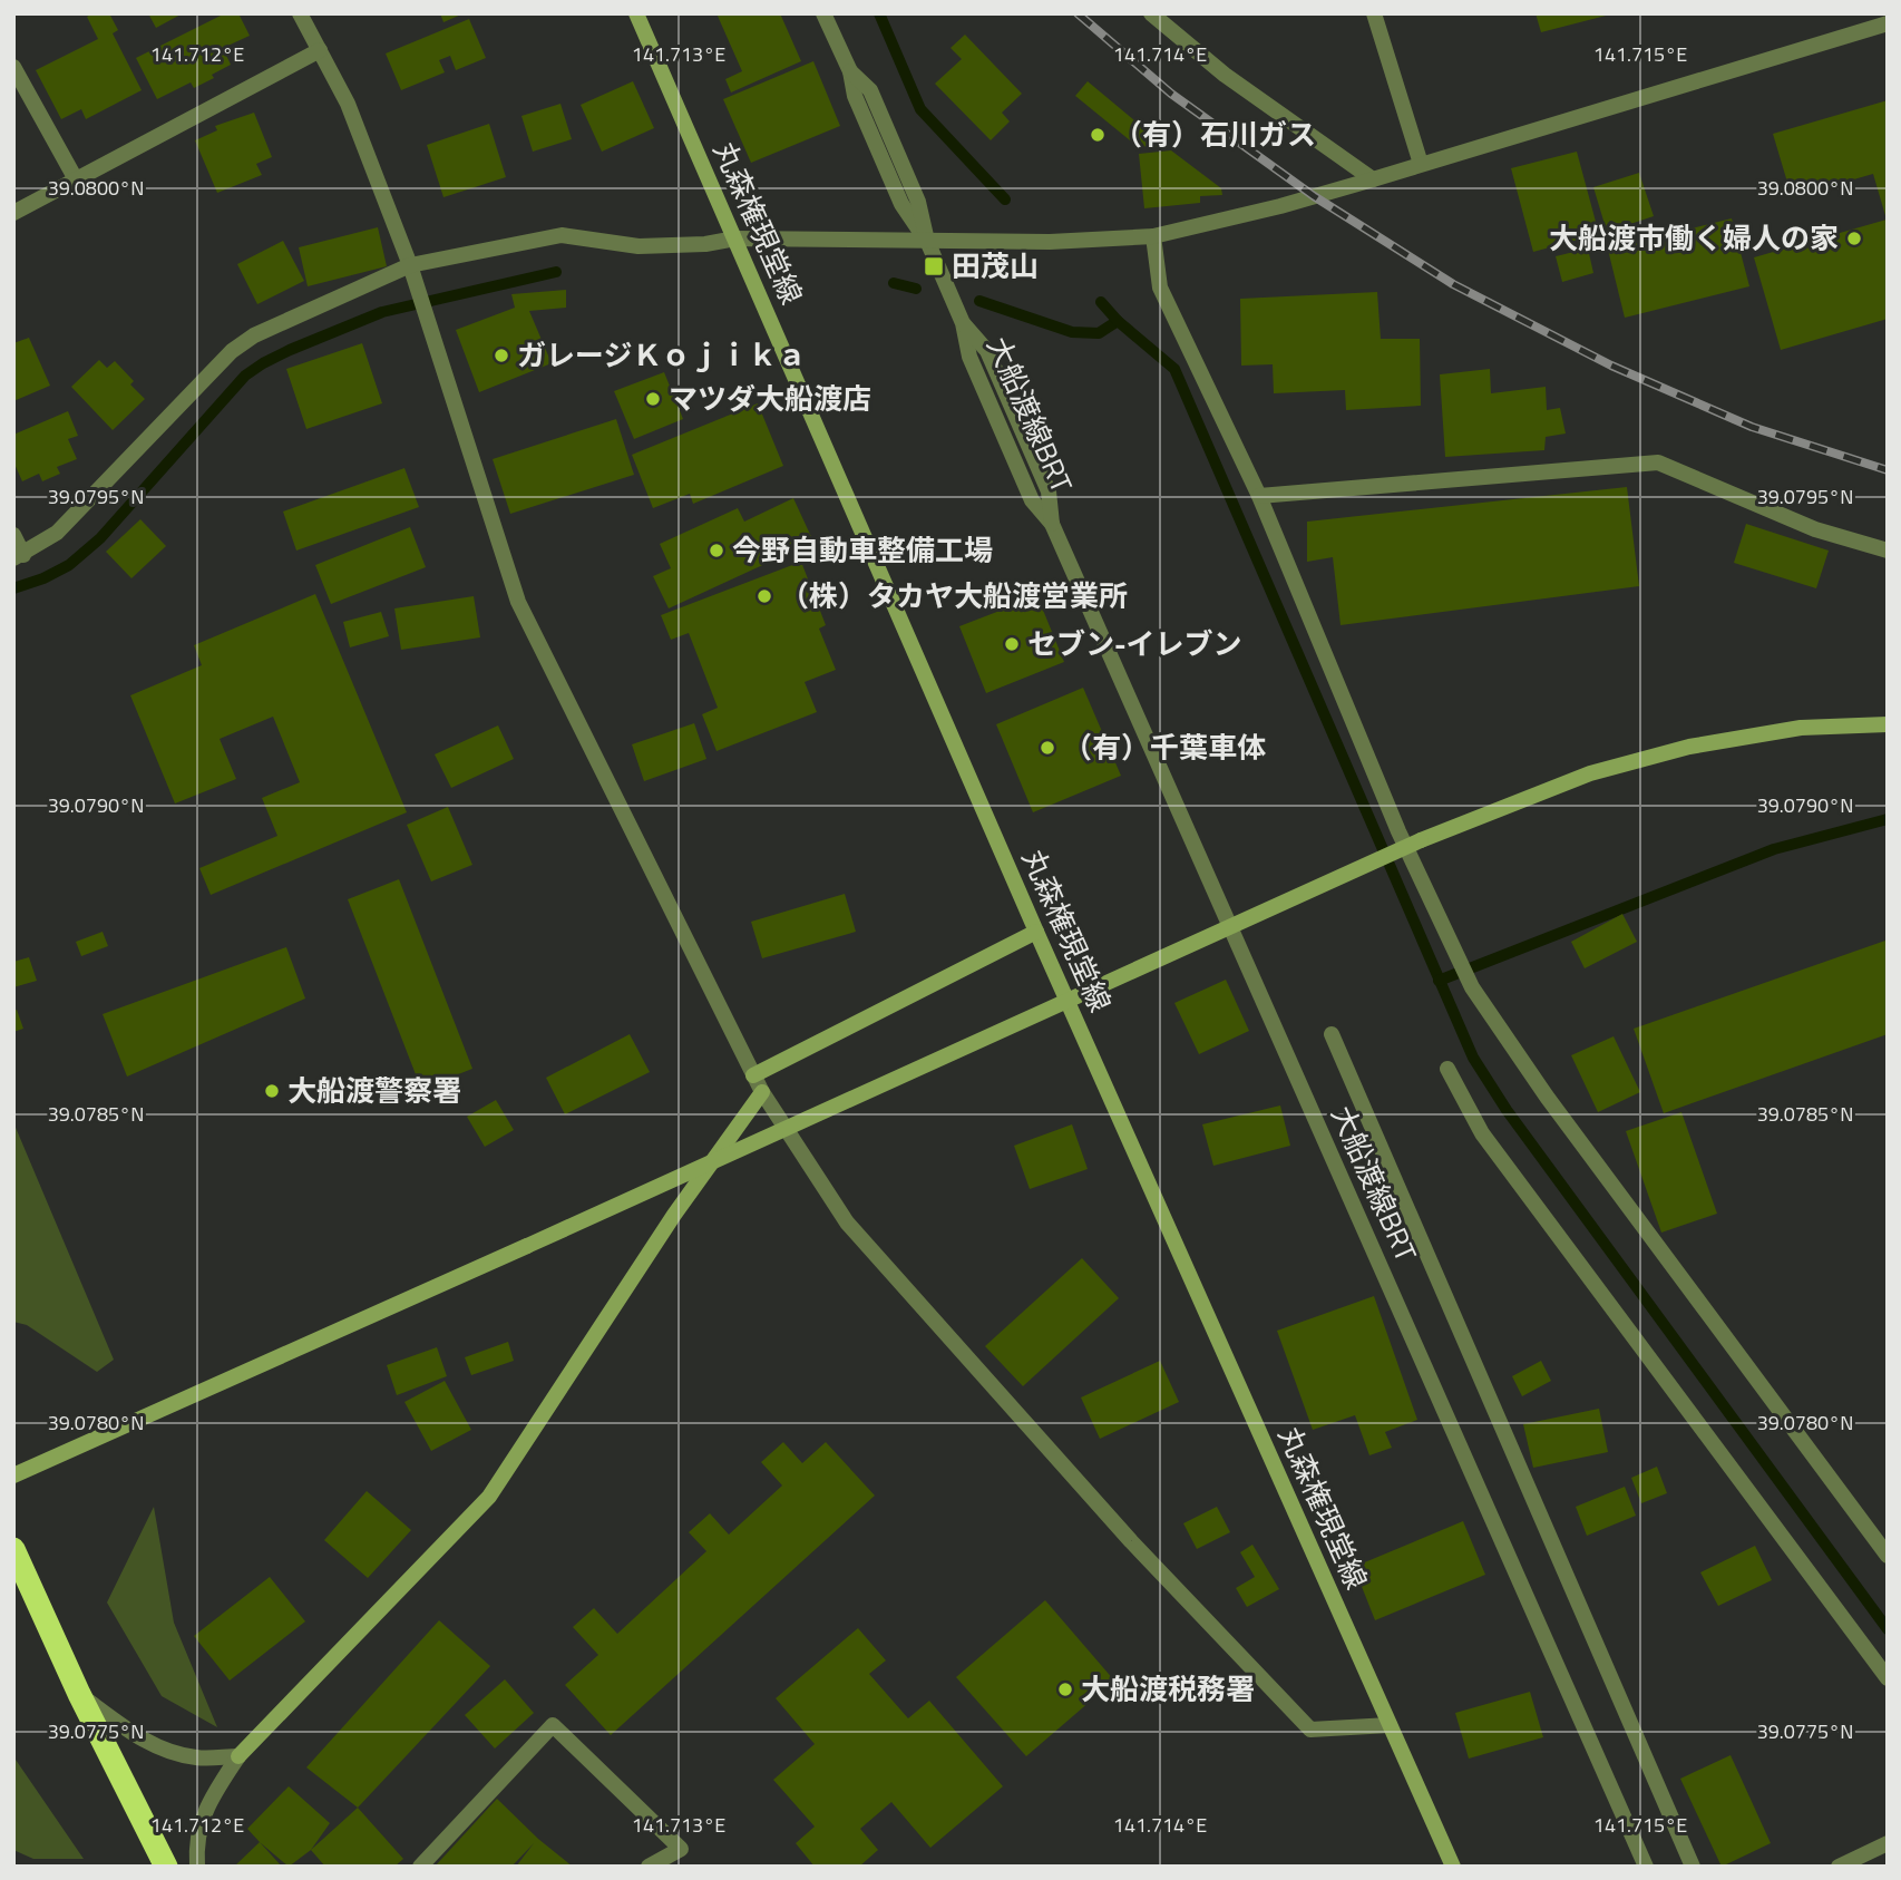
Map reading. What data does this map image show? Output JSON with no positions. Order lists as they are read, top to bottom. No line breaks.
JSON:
{"streets":{"street":["丸森権現堂線","大船渡線BRT"]},"places":{"other":["（有）石川ガス","大船渡市働く婦人の家","ガレージＫｏｊｉｋａ","マツダ大船渡店","今野自動車整備工場","（株）タカヤ大船渡営業所","セブン-イレブン","（有）千葉車体","大船渡警察署","大船渡税務署"],"transit":["田茂山"]},"coordinates":["141.712°E","141.713°E","141.714°E","141.715°E","39.0800°N","39.0795°N","39.0790°N","39.0785°N","39.0780°N","39.0775°N"]}
